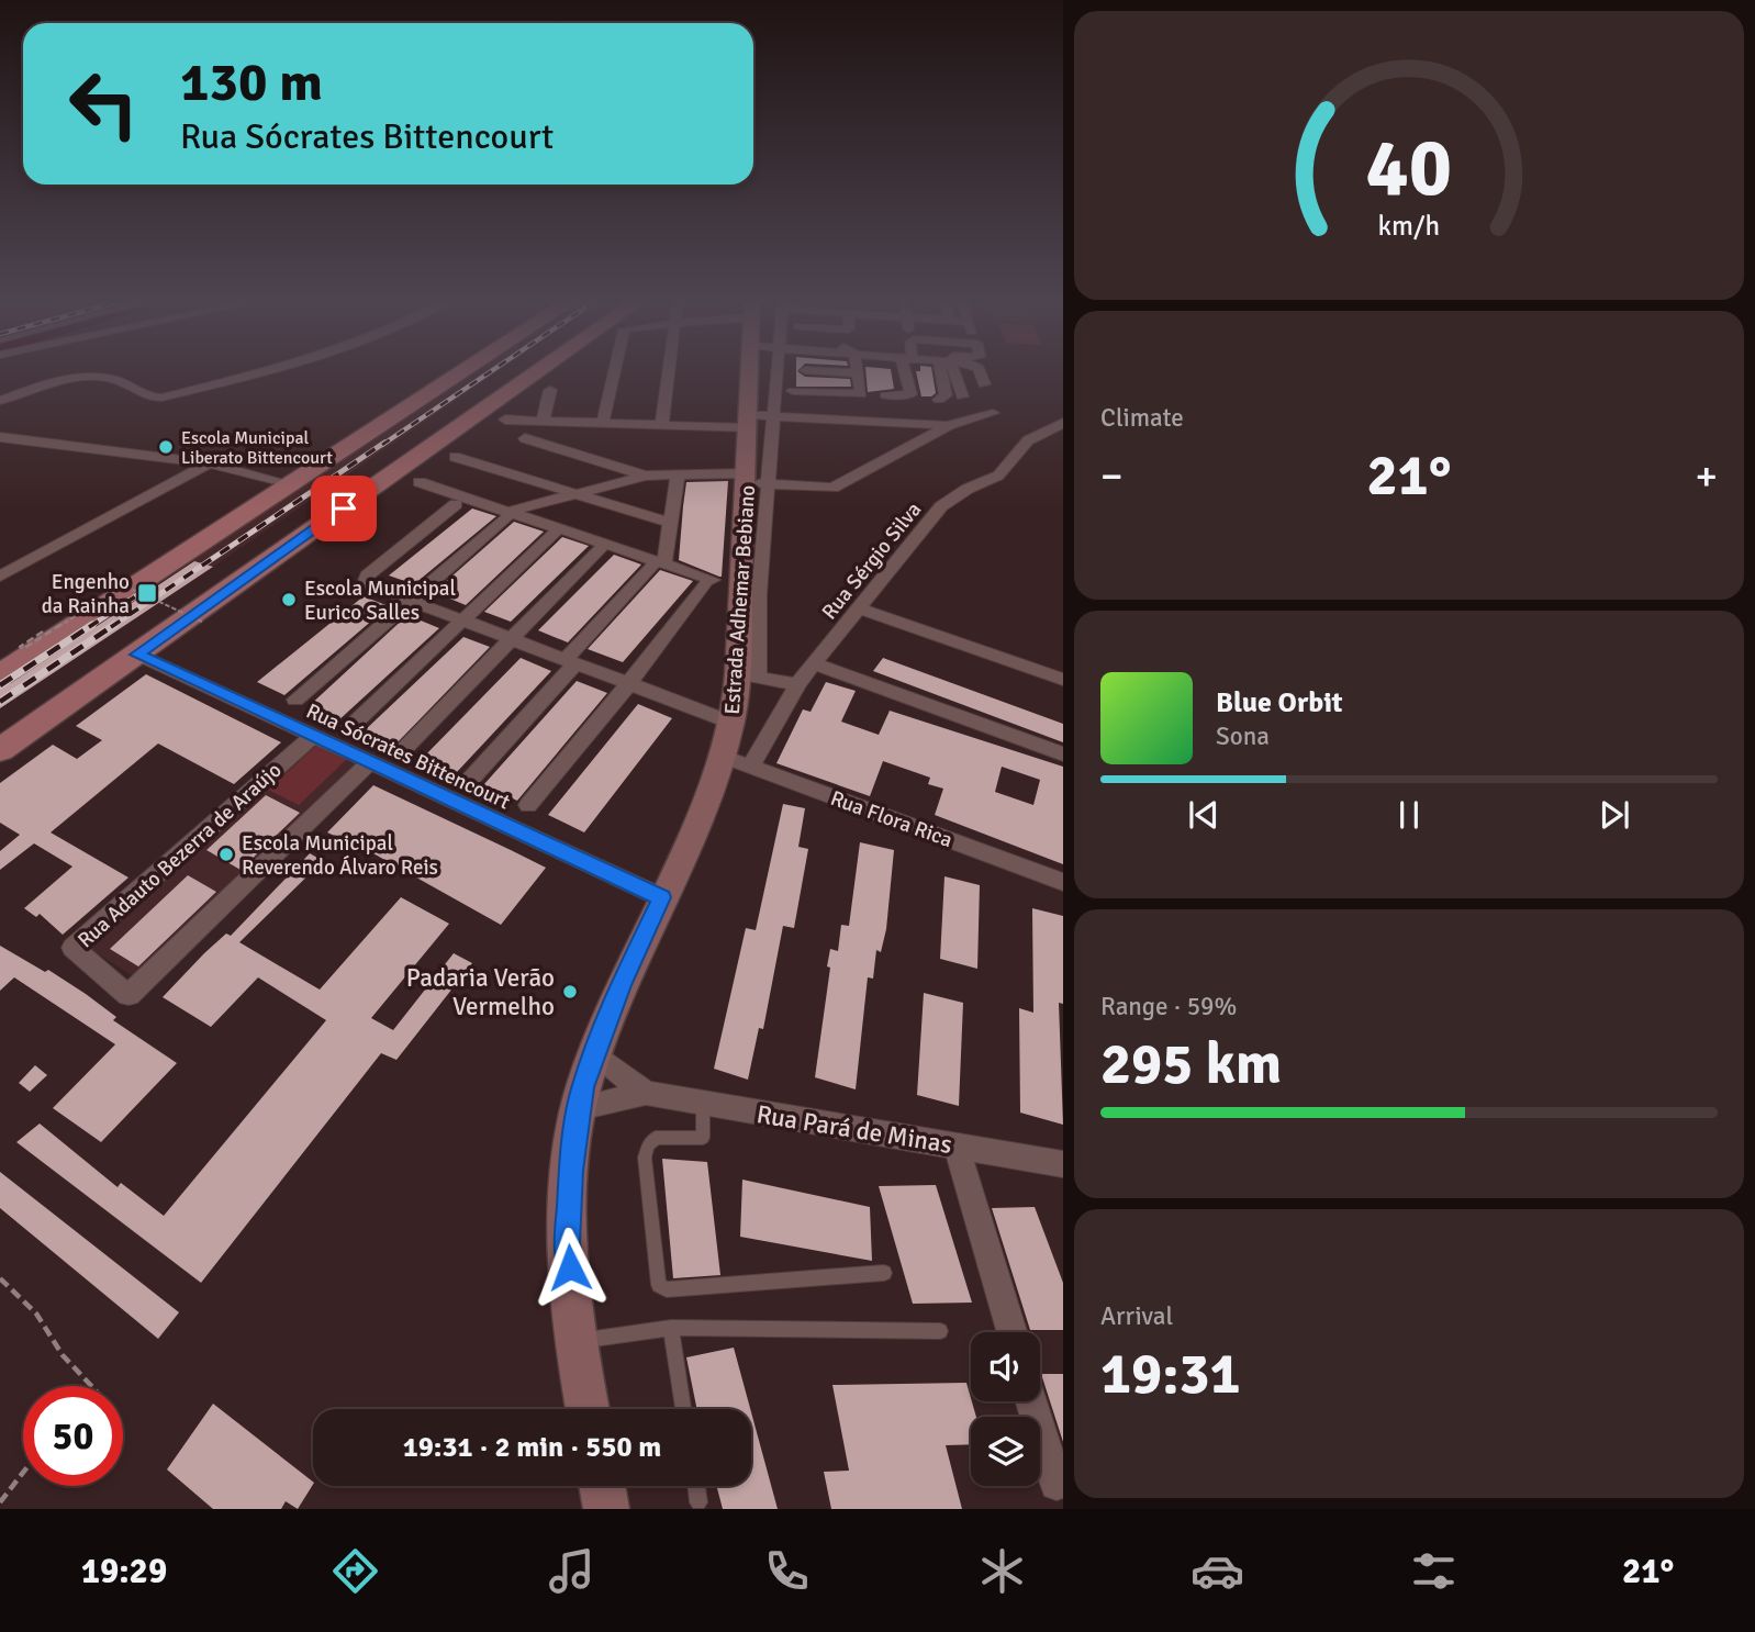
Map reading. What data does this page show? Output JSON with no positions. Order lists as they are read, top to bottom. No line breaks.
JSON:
{"streets":{"main road":["Estrada Adhemar Bebiano"],"street":["Rua Sérgio Silva","Rua Sócrates Bittencourt","Rua Flora Rica","Rua Adauto Bezerra de Araújo","Rua Pará de Minas"]},"crossings":[["Rua Sérgio Silva","Estrada Adhemar Bebiano"],["Rua Sérgio Silva","Rua Flora Rica"],["Estrada Adhemar Bebiano","Rua Sócrates Bittencourt"],["Estrada Adhemar Bebiano","Rua Flora Rica"],["Estrada Adhemar Bebiano","Rua Pará de Minas"],["Rua Sócrates Bittencourt","Rua Adauto Bezerra de Araújo"]],"places":{"other":["Escola Municipal Liberato Bittencourt","Escola Municipal Eurico Salles","Escola Municipal Reverendo Álvaro Reis","Padaria Verão Vermelho"],"transit":["Engenho da Rainha"]},"page":{"turn":["130 m","Rua Sócrates Bittencourt"],"tile":["Climate",["Range · 59%","295 km"],["Arrival","19:31"]],"heat":["−","21°","+"],"song":["Blue Orbit","Sona"],"limit":"50","trip":"19:31 · 2 min · 550 m","tabs":["19:29","21°"],"gauge":["40","km/h"]}}
